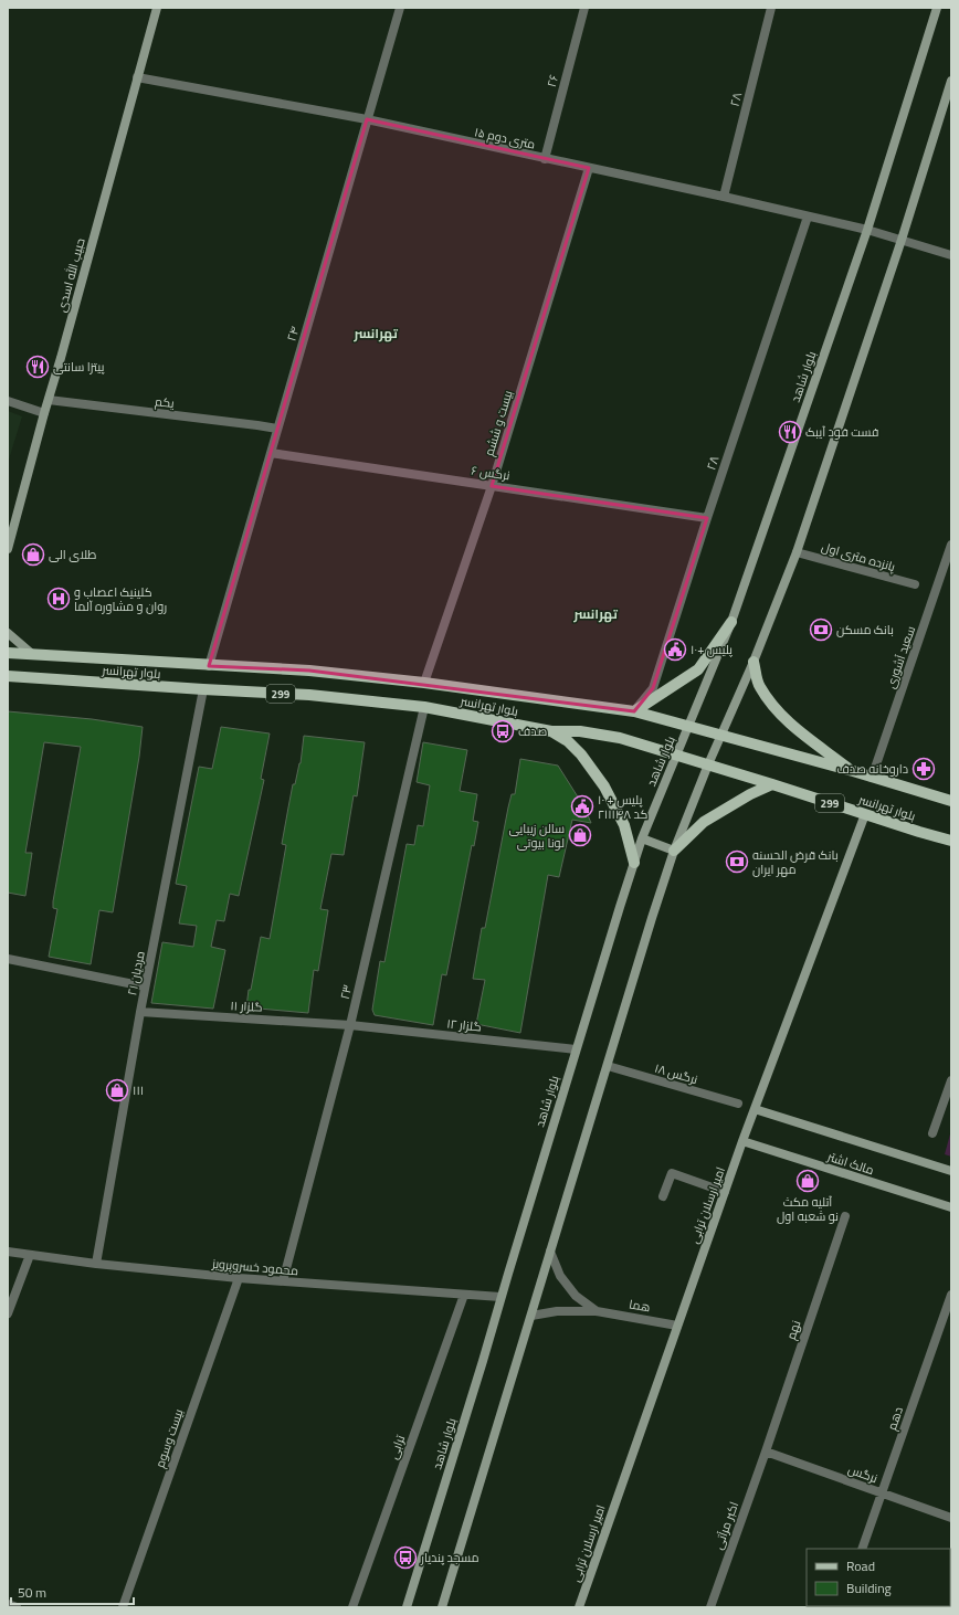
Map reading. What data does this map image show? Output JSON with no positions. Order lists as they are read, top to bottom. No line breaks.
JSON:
{"streets":{"main road":["حبیب الله اسدی","بلوار شاهد","بلوار تهرانسر","299","مالک اشتر","امیر ارسلان ترابی"],"street":["۲۶","۲۸","۱۵ متری دوم","۲۴","یکم","بیست و ششم","نرگس ۶","پانزده متری اول","سعید آشوری","۲۱ مردیان","۲۳","گلزار ۱۱","گلزار ۱۲","نرگس ۱۸","محمود خسروپرویز","هما","نهم","دهم","بیست وسوم","ترابی","نرگس","اکبر مرآتی"]},"crossings":[["۲۶","۱۵ متری دوم"],["۲۸","۱۵ متری دوم"],["۲۸","نرگس ۶"],["۲۸","بلوار تهرانسر"],["۱۵ متری دوم","حبیب الله اسدی"],["۱۵ متری دوم","۲۴"],["۱۵ متری دوم","بلوار شاهد"],["۱۵ متری دوم","بیست و ششم"],["حبیب الله اسدی","یکم"],["۲۴","یکم"],["۲۴","نرگس ۶"],["۲۴","بلوار تهرانسر"],["بلوار شاهد","بلوار تهرانسر"],["بلوار شاهد","گلزار ۱۲"],["بلوار شاهد","محمود خسروپرویز"],["بیست و ششم","نرگس ۶"],["بیست و ششم","بلوار تهرانسر"],["سعید آشوری","بلوار تهرانسر"],["بلوار تهرانسر","۲۱ مردیان"],["بلوار تهرانسر","۲۳"],["بلوار تهرانسر","امیر ارسلان ترابی"],["۲۱ مردیان","گلزار ۱۱"],["۲۱ مردیان","محمود خسروپرویز"],["۲۳","گلزار ۱۱"],["۲۳","گلزار ۱۲"],["۲۳","محمود خسروپرویز"],["گلزار ۱۱","گلزار ۱۲"],["مالک اشتر","امیر ارسلان ترابی"],["امیر ارسلان ترابی","هما"],["محمود خسروپرویز","بیست وسوم"],["محمود خسروپرویز","ترابی"],["نهم","نرگس"],["نهم","اکبر مرآتی"],["دهم","نرگس"],["نرگس","اکبر مرآتی"]],"districts":["تهرانسر","تهرانسر"],"places":{"restaurant":["پیتزا سانتی","فست فود آیبک"],"shop":["طلای الی","سالن زیبایی لونا بیوتی","۱۱۱","آتلیه مکث نو شعبه اول"],"hospital":["کلینیک اعصاب و روان و مشاوره آلما"],"bank":["بانک مسکن","بانک قرض الحسنه مهر ایران"],"public building":["پلیس +۱۰","پلیس + ۱۰ کد ۲۱۱۱۴۸"],"bus stop":["صدف","مسجد پندیار"],"pharmacy":["داروخانه صدف"]},"legend":["Road","Building"],"scale_bar":"50 m"}
